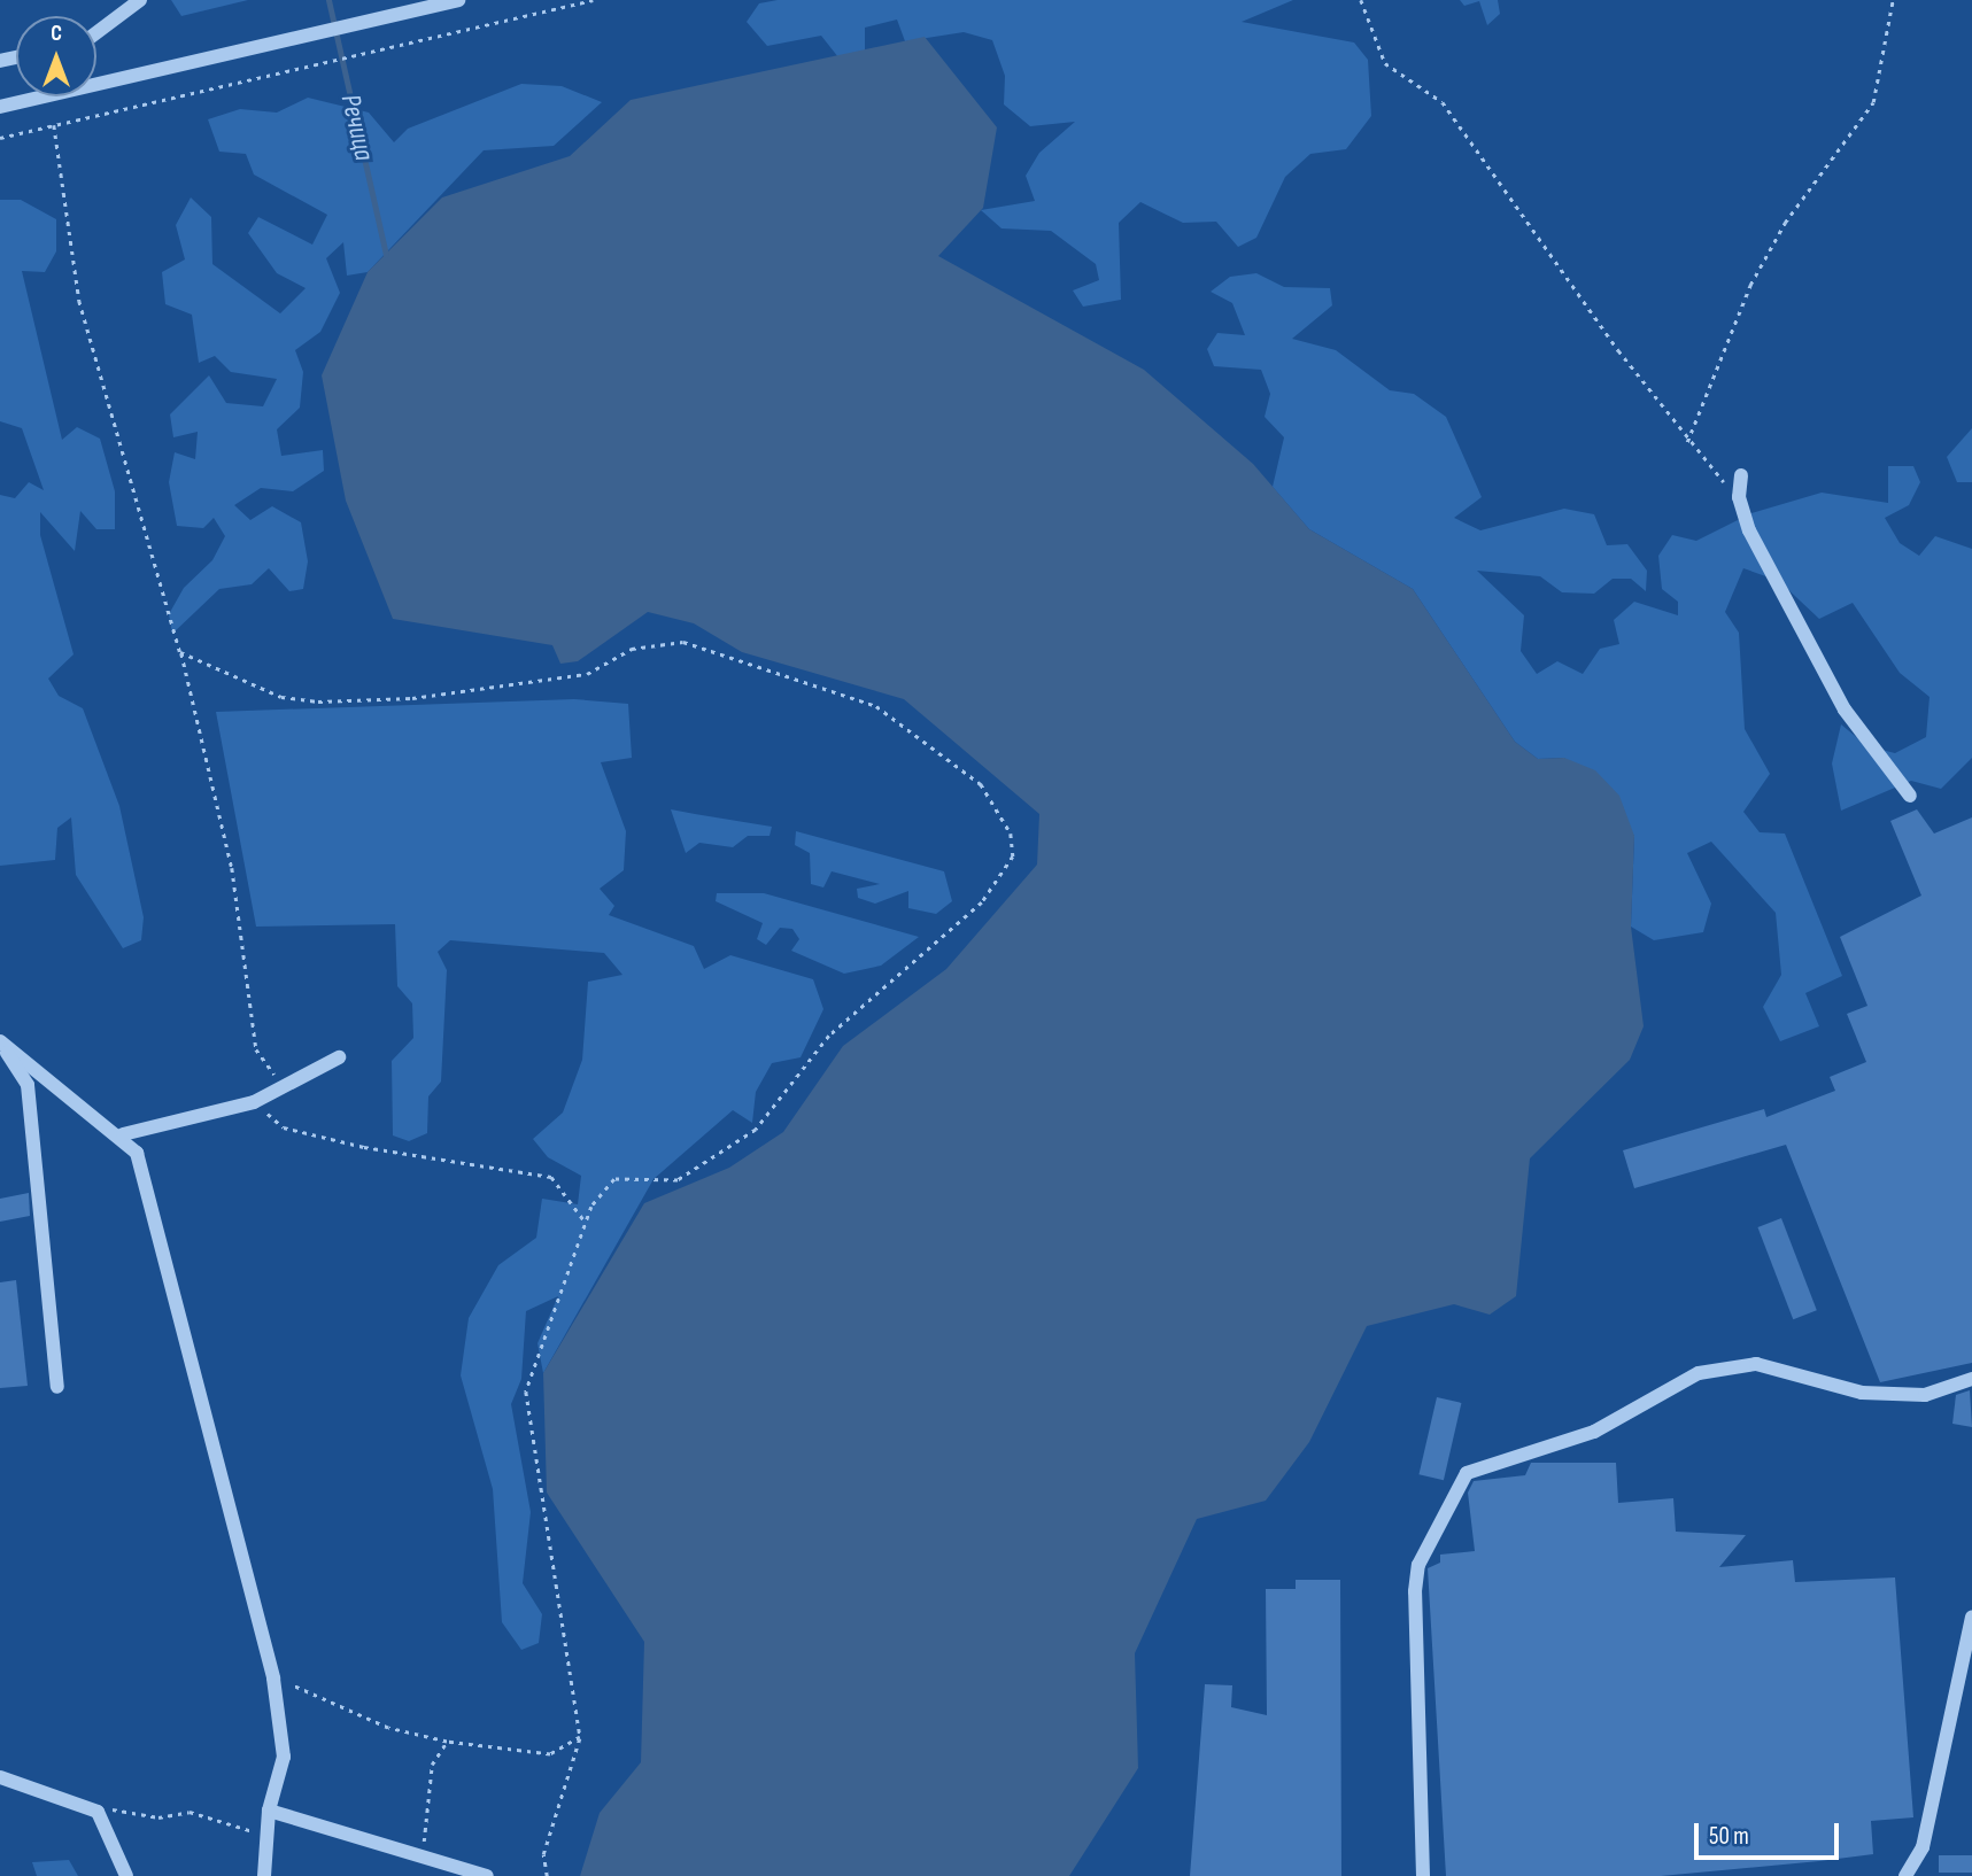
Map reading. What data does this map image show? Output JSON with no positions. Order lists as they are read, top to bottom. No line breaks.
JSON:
{"water":["Речица"],"scale_bar":"50 m","north":"top"}
